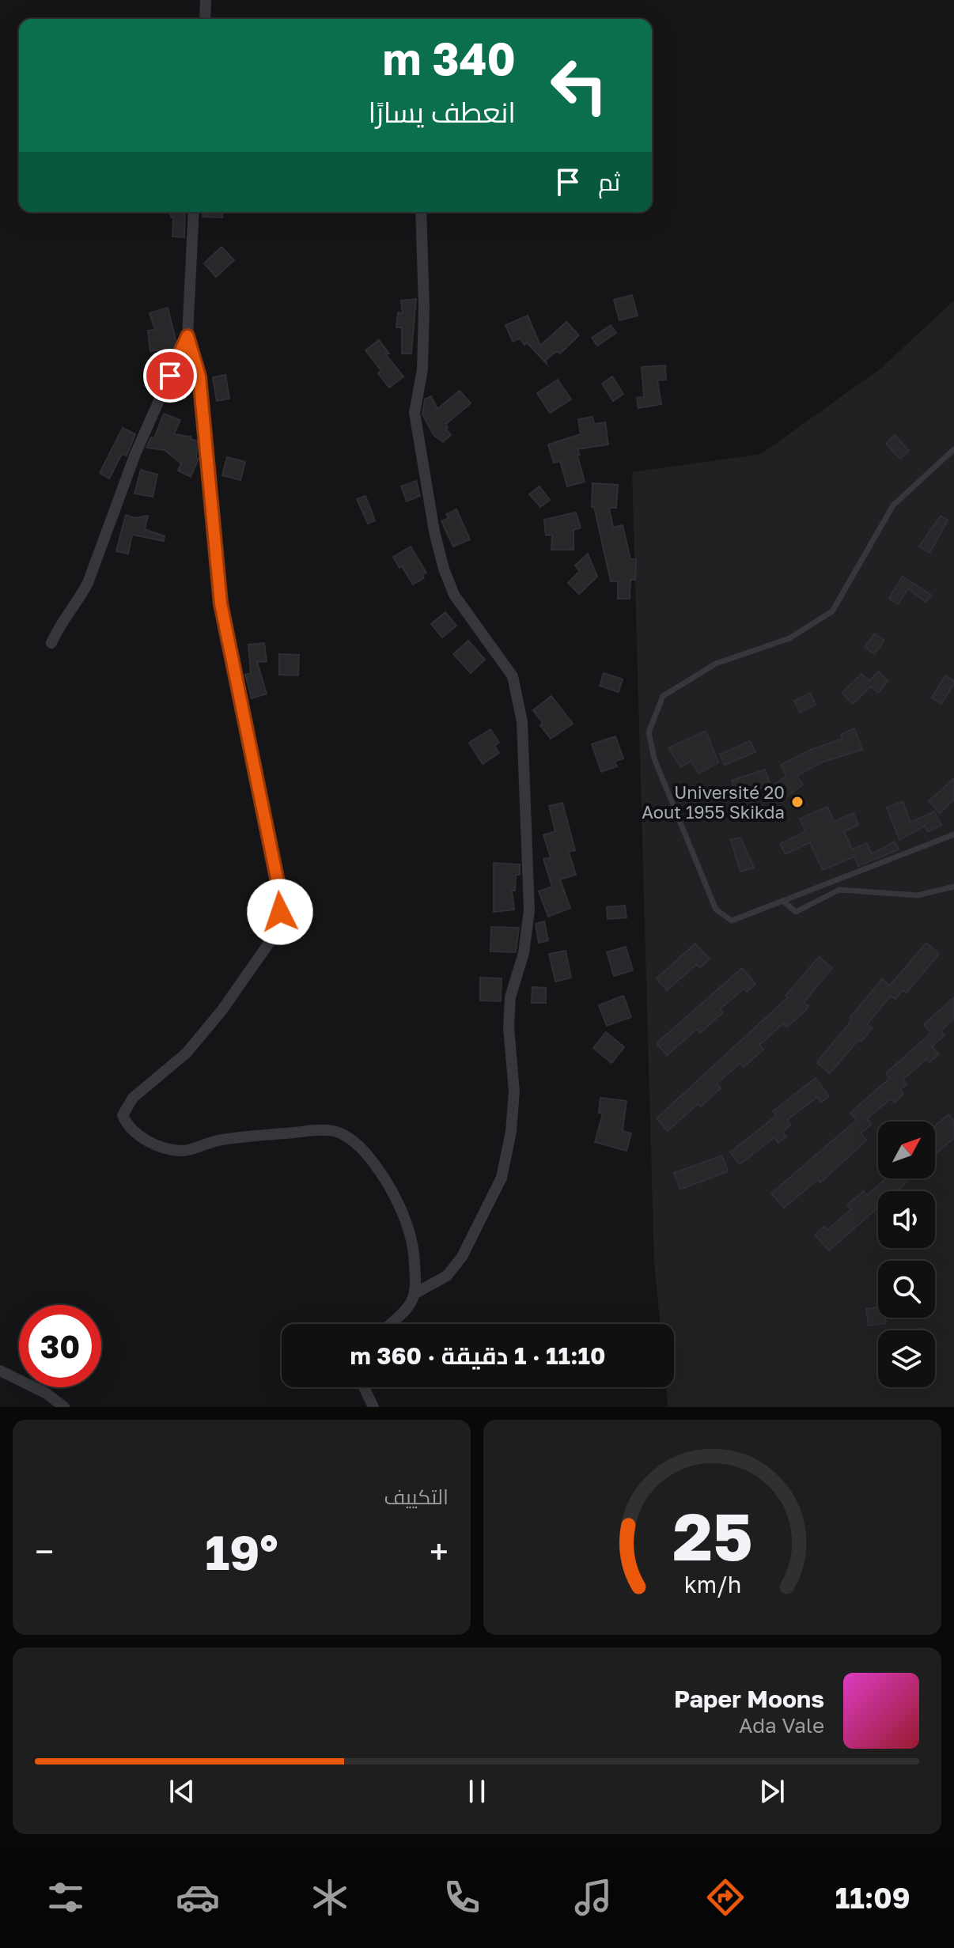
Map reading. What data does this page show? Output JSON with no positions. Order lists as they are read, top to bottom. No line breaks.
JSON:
{"places":["Université 20 Aout 1955 Skikda"],"north":"top right","page":{"turn":["340 m","انعطف يسارًا"],"then":"ثم","limit":"30","trip":"11:10 · 1 دقيقة · 360 m","tile":"التكييف","heat":["−","19°","+"],"song":["Paper Moons","Ada Vale"],"tabs":"11:09","gauge":["25","km/h"]}}
